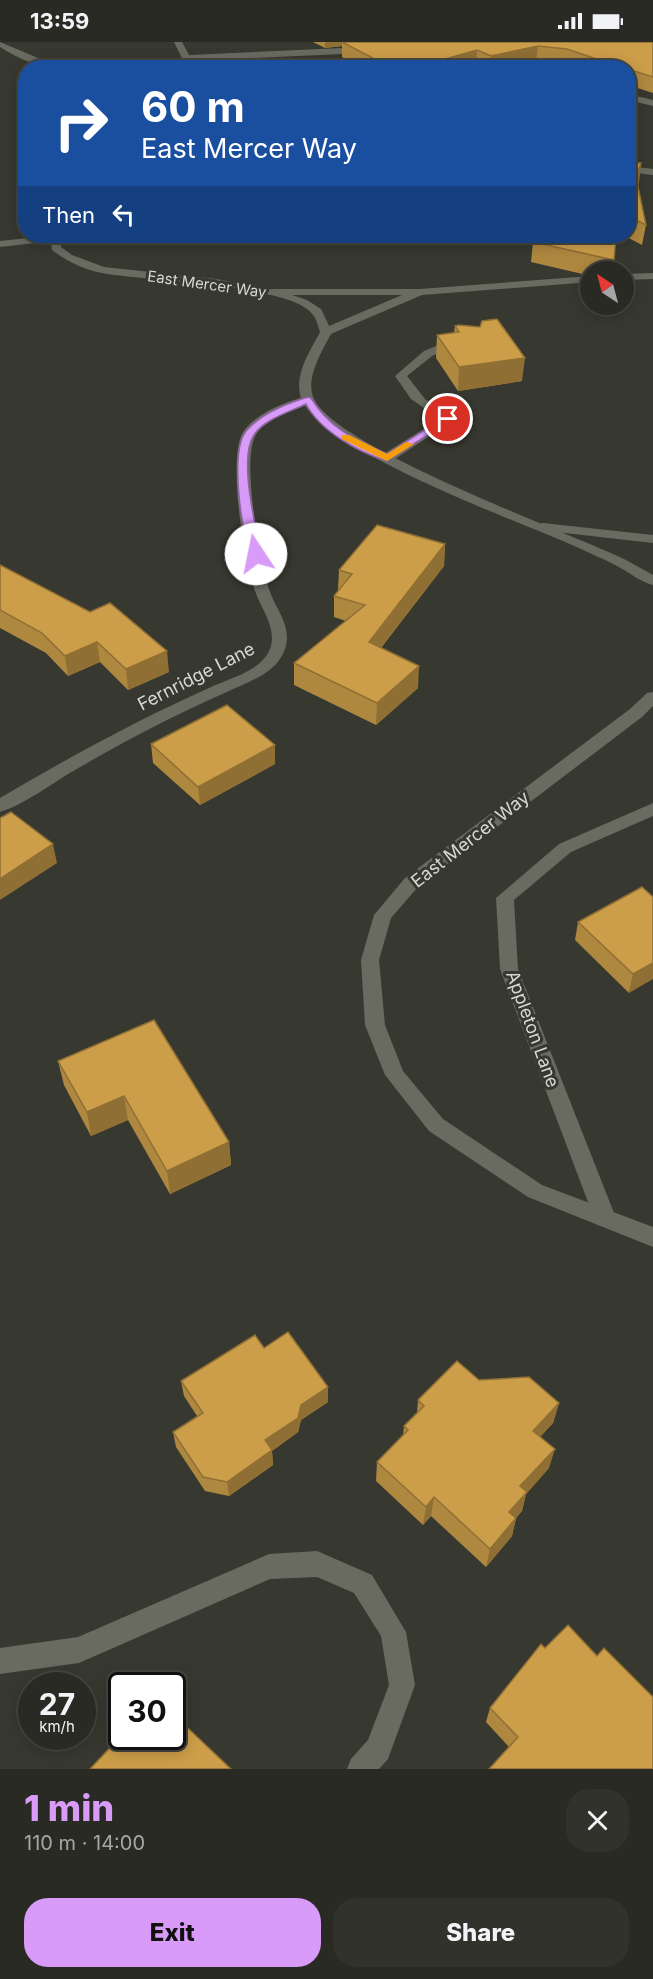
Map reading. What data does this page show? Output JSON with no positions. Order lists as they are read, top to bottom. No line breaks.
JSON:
{"streets":{"street":["East Mercer Way","Fernridge Lane","Appleton Lane"]},"crossings":[["East Mercer Way","Appleton Lane"]],"north":"top left","page":{"status":"13:59","turn":["60 m","East Mercer Way"],"then":"Then","speed":"27 km/h","limit":"30","heading":["1 min","110 m · 14:00"],"buttons":["Exit","Share"]}}
